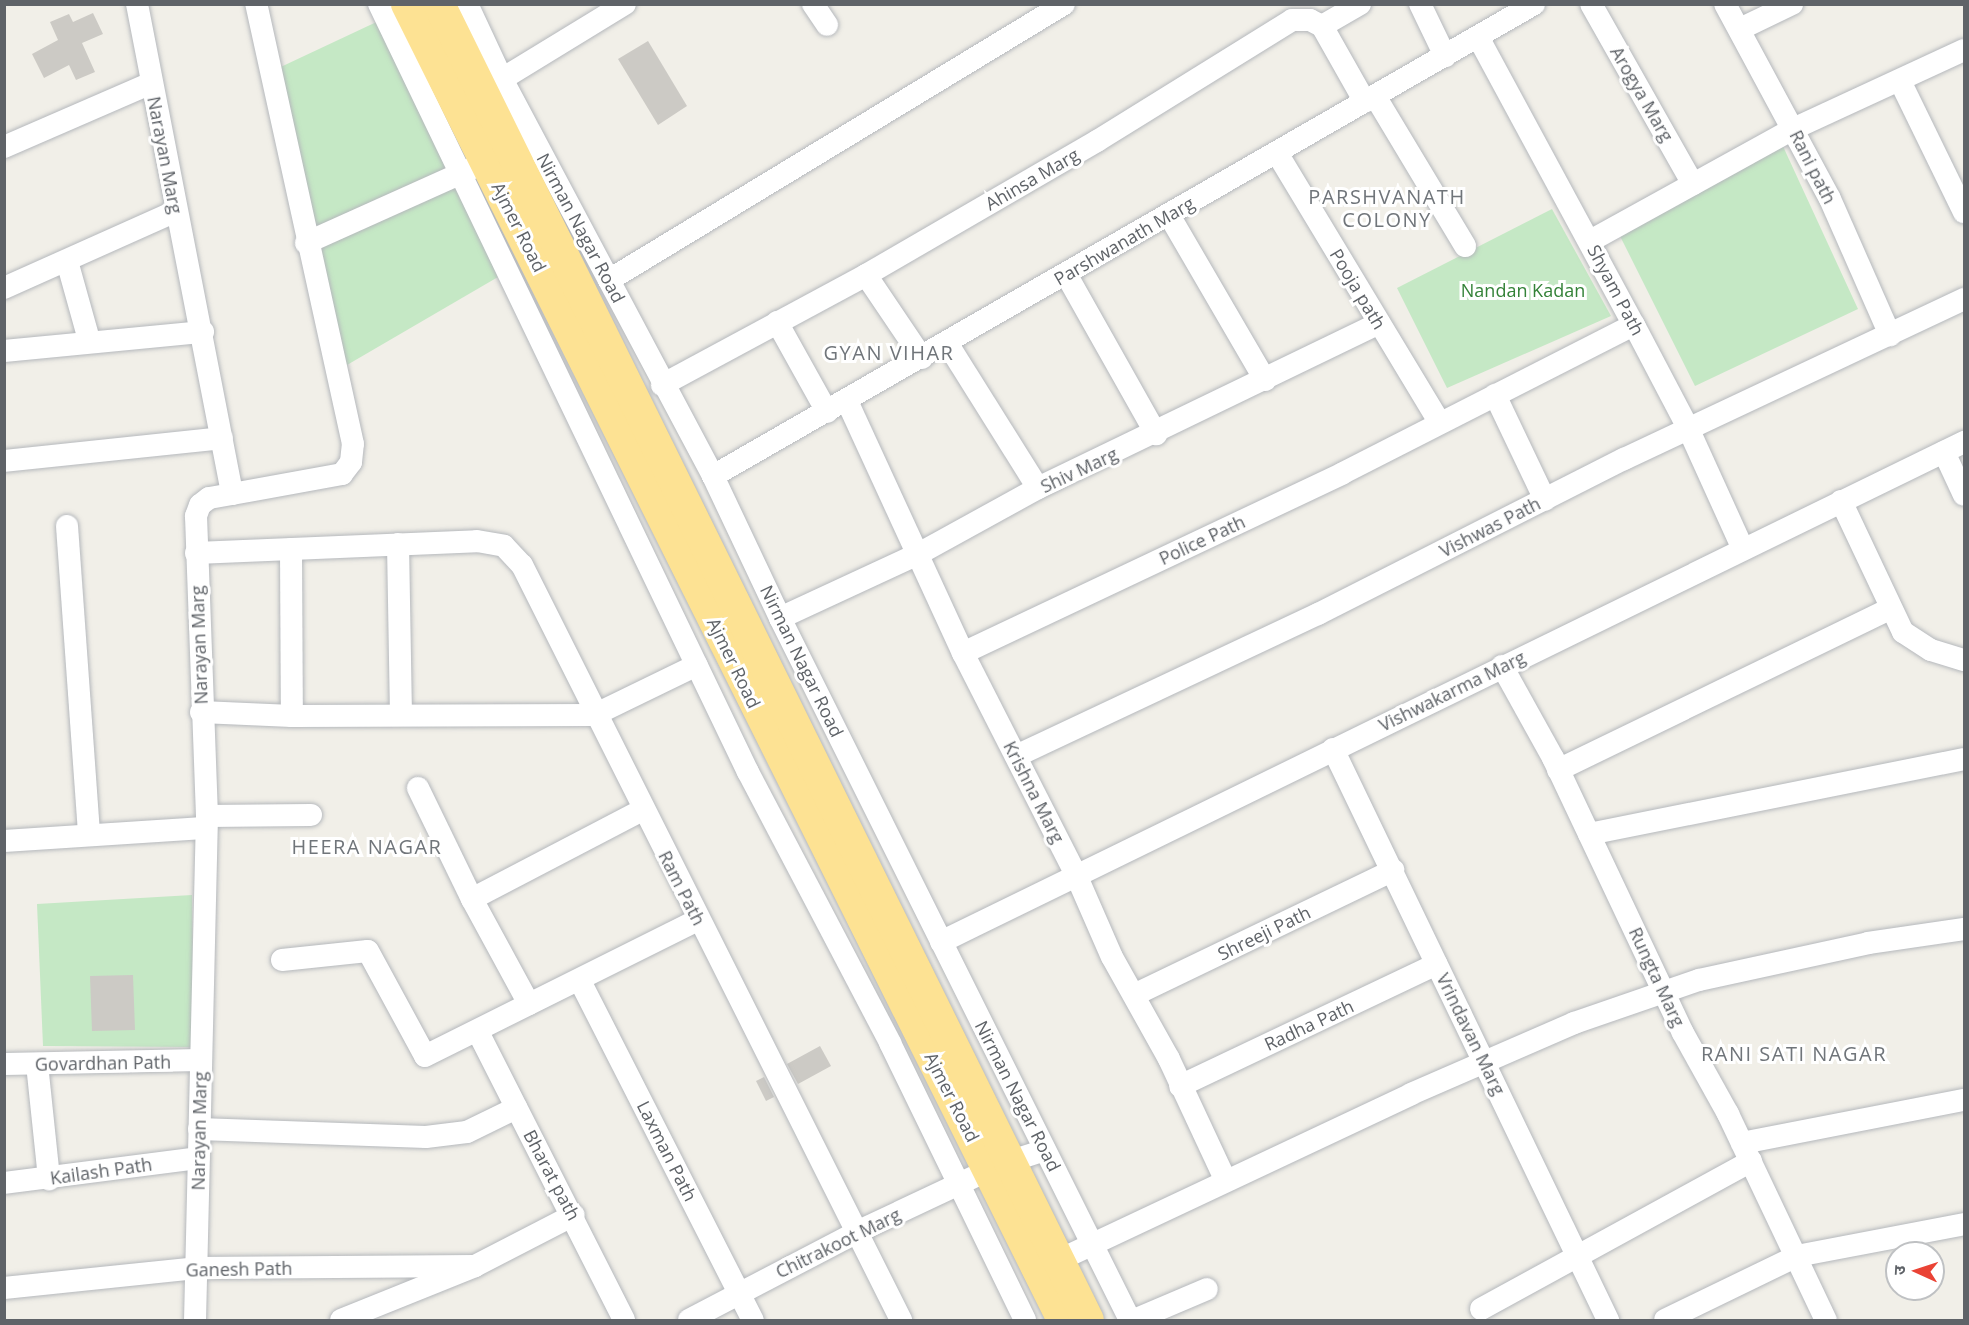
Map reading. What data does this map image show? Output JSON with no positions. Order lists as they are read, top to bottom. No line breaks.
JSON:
{"streets":{"highway":["Ajmer Road"],"street":["Arogya Marg","Narayan Marg","Rani path","Ahinsa Marg","Nirman Nagar Road","Parshwanath Marg","Pooja path","Shyam Path","Shiv Marg","Vishwas Path","Police Path","Vishwakarma Marg","Krishna Marg","Ram Path","Shreeji Path","Rungta Marg","Radha Path","Vrindavan Marg","Govardhan Path","Laxman Path","Kailash Path","Bharat path","Chitrakoot Marg","Ganesh Path"]},"crossings":[["Narayan Marg","Govardhan Path"],["Narayan Marg","Kailash Path"],["Narayan Marg","Ganesh Path"],["Rani path","Vishwas Path"],["Ahinsa Marg","Nirman Nagar Road"],["Ajmer Road","Chitrakoot Marg"],["Nirman Nagar Road","Parshwanath Marg"],["Nirman Nagar Road","Shiv Marg"],["Nirman Nagar Road","Vishwakarma Marg"],["Nirman Nagar Road","Chitrakoot Marg"],["Parshwanath Marg","Pooja path"],["Parshwanath Marg","Shyam Path"],["Parshwanath Marg","Krishna Marg"],["Pooja path","Shiv Marg"],["Pooja path","Police Path"],["Shyam Path","Vishwas Path"],["Shyam Path","Police Path"],["Shyam Path","Vishwakarma Marg"],["Shiv Marg","Krishna Marg"],["Vishwas Path","Krishna Marg"],["Police Path","Krishna Marg"],["Vishwakarma Marg","Krishna Marg"],["Vishwakarma Marg","Rungta Marg"],["Vishwakarma Marg","Vrindavan Marg"],["Krishna Marg","Shreeji Path"],["Krishna Marg","Radha Path"],["Ram Path","Chitrakoot Marg"],["Shreeji Path","Vrindavan Marg"],["Radha Path","Vrindavan Marg"],["Laxman Path","Chitrakoot Marg"]],"districts":["PARSHVANATH COLONY","GYAN VIHAR","HEERA NAGAR","RANI SATI NAGAR"],"parks":["Nandan Kadan"],"north":"left"}
